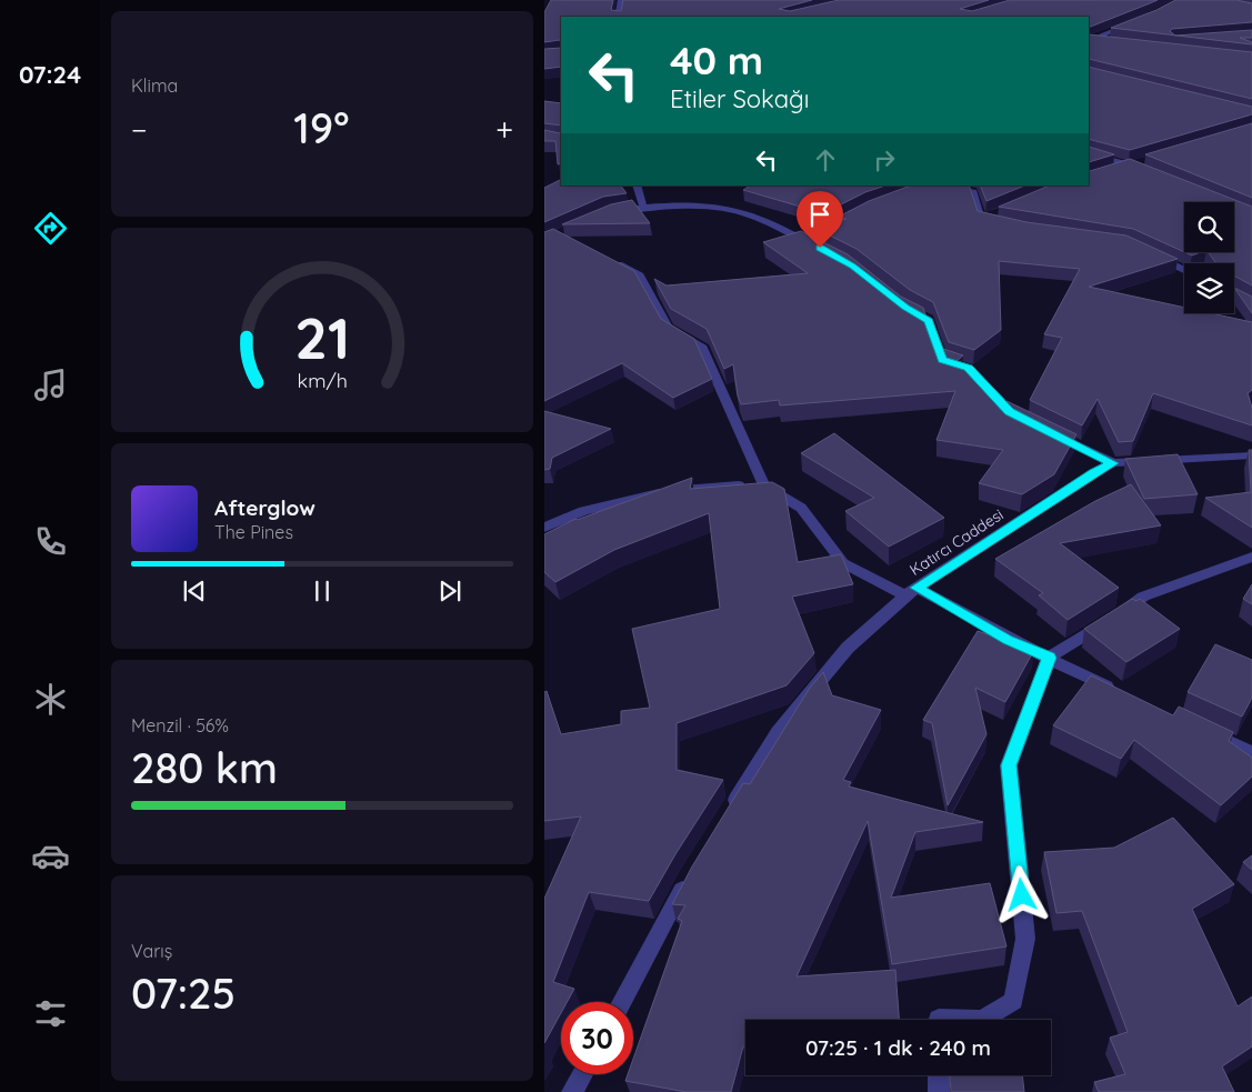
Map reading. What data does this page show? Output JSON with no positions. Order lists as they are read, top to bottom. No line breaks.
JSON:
{"streets":{"street":["Katırcı Caddesi"]},"page":{"tabs":"07:24","tile":["Klima",["Menzil · 56%","280 km"],["Varış","07:25"]],"turn":["40 m","Etiler Sokağı"],"heat":["−","19°","+"],"song":["Afterglow","The Pines"],"limit":"30","trip":"07:25 · 1 dk · 240 m","gauge":["21","km/h"]}}
